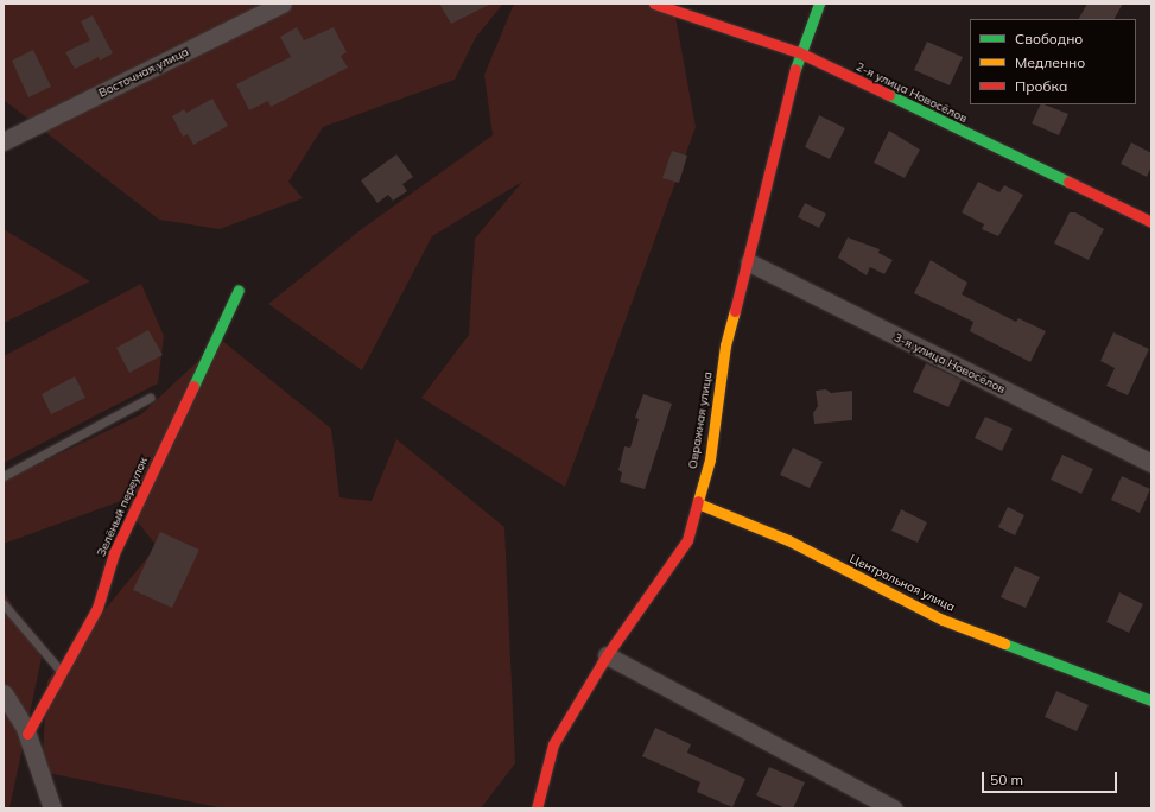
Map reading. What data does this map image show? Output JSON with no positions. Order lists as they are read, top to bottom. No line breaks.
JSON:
{"streets":{"street":["Восточная улица","2-я улица Новосёлов","3-я улица Новосёлов","Овражная улица","Зелёный переулок","Центральная улица"]},"crossings":[["2-я улица Новосёлов","Овражная улица"],["3-я улица Новосёлов","Овражная улица"],["Овражная улица","Центральная улица"]],"legend":["Свободно","Медленно","Пробка"],"scale_bar":"50 m"}
